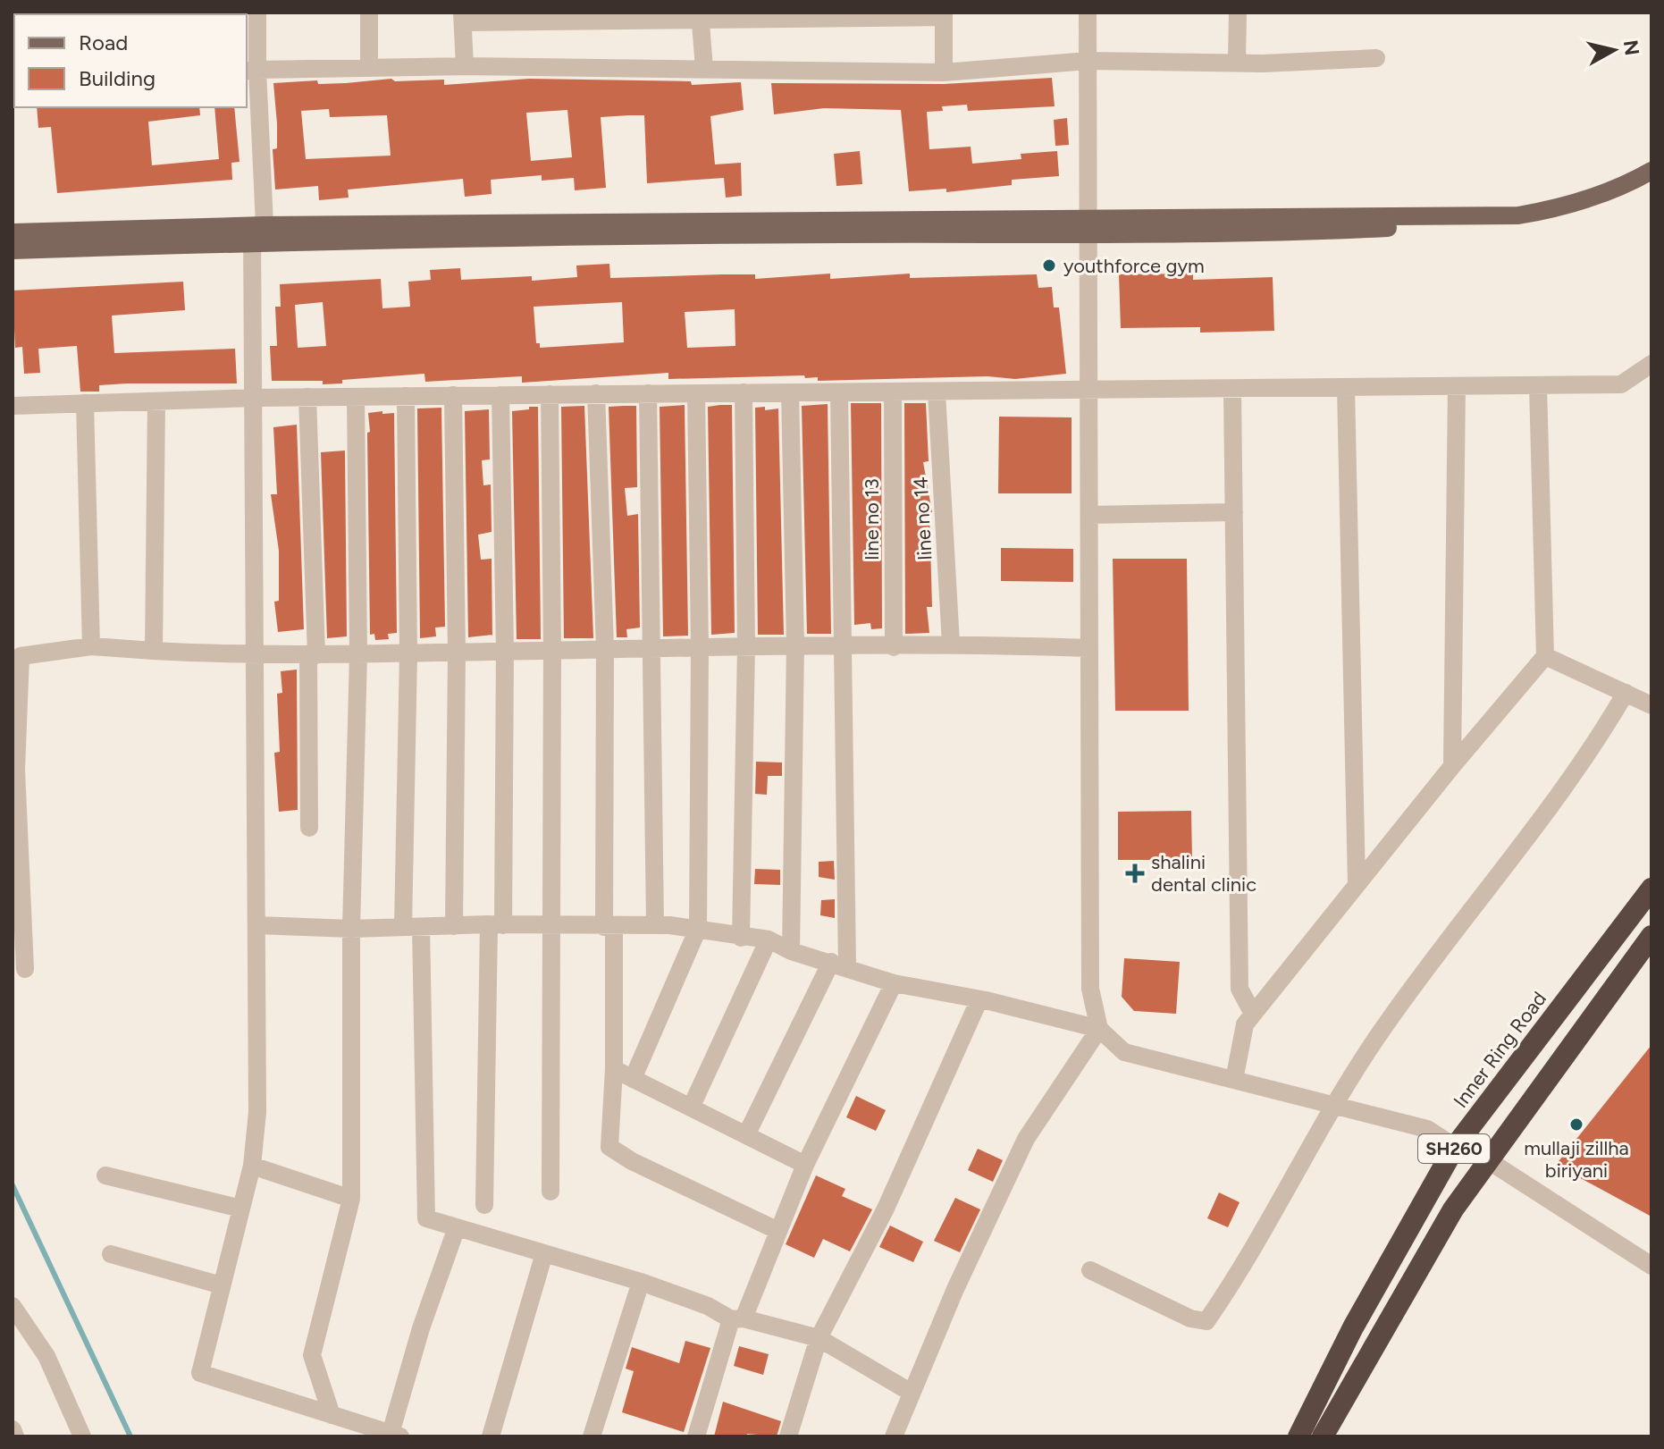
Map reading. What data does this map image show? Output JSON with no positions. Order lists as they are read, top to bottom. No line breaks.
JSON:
{"streets":{"highway":["Inner Ring Road","SH260"],"street":["line no 14","line no 13"]},"places":{"other":["youthforce gym","mullaji zillha biriyani"],"health":["shalini dental clinic"]},"legend":["Road","Building"],"north":"right"}
